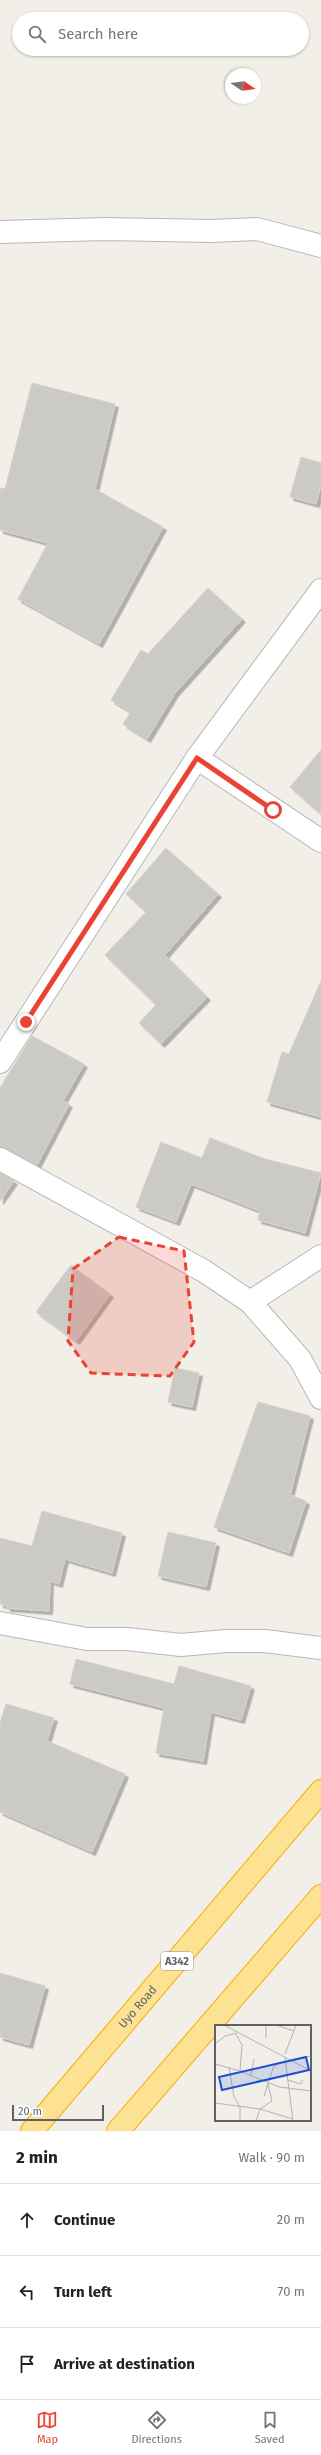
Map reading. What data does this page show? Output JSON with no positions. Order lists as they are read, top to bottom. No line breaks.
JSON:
{"streets":{"highway":["A342","Uyo Road"]},"scale_bar":"20 m","north":"right","page":{"search":"Search here","scale":"20 m","heading":["2 min","Walk · 90 m"],"list":[["Continue","20 m"],["Turn left","70 m"],"Arrive at destination"],"nav":["Map","Directions","Saved"]}}
